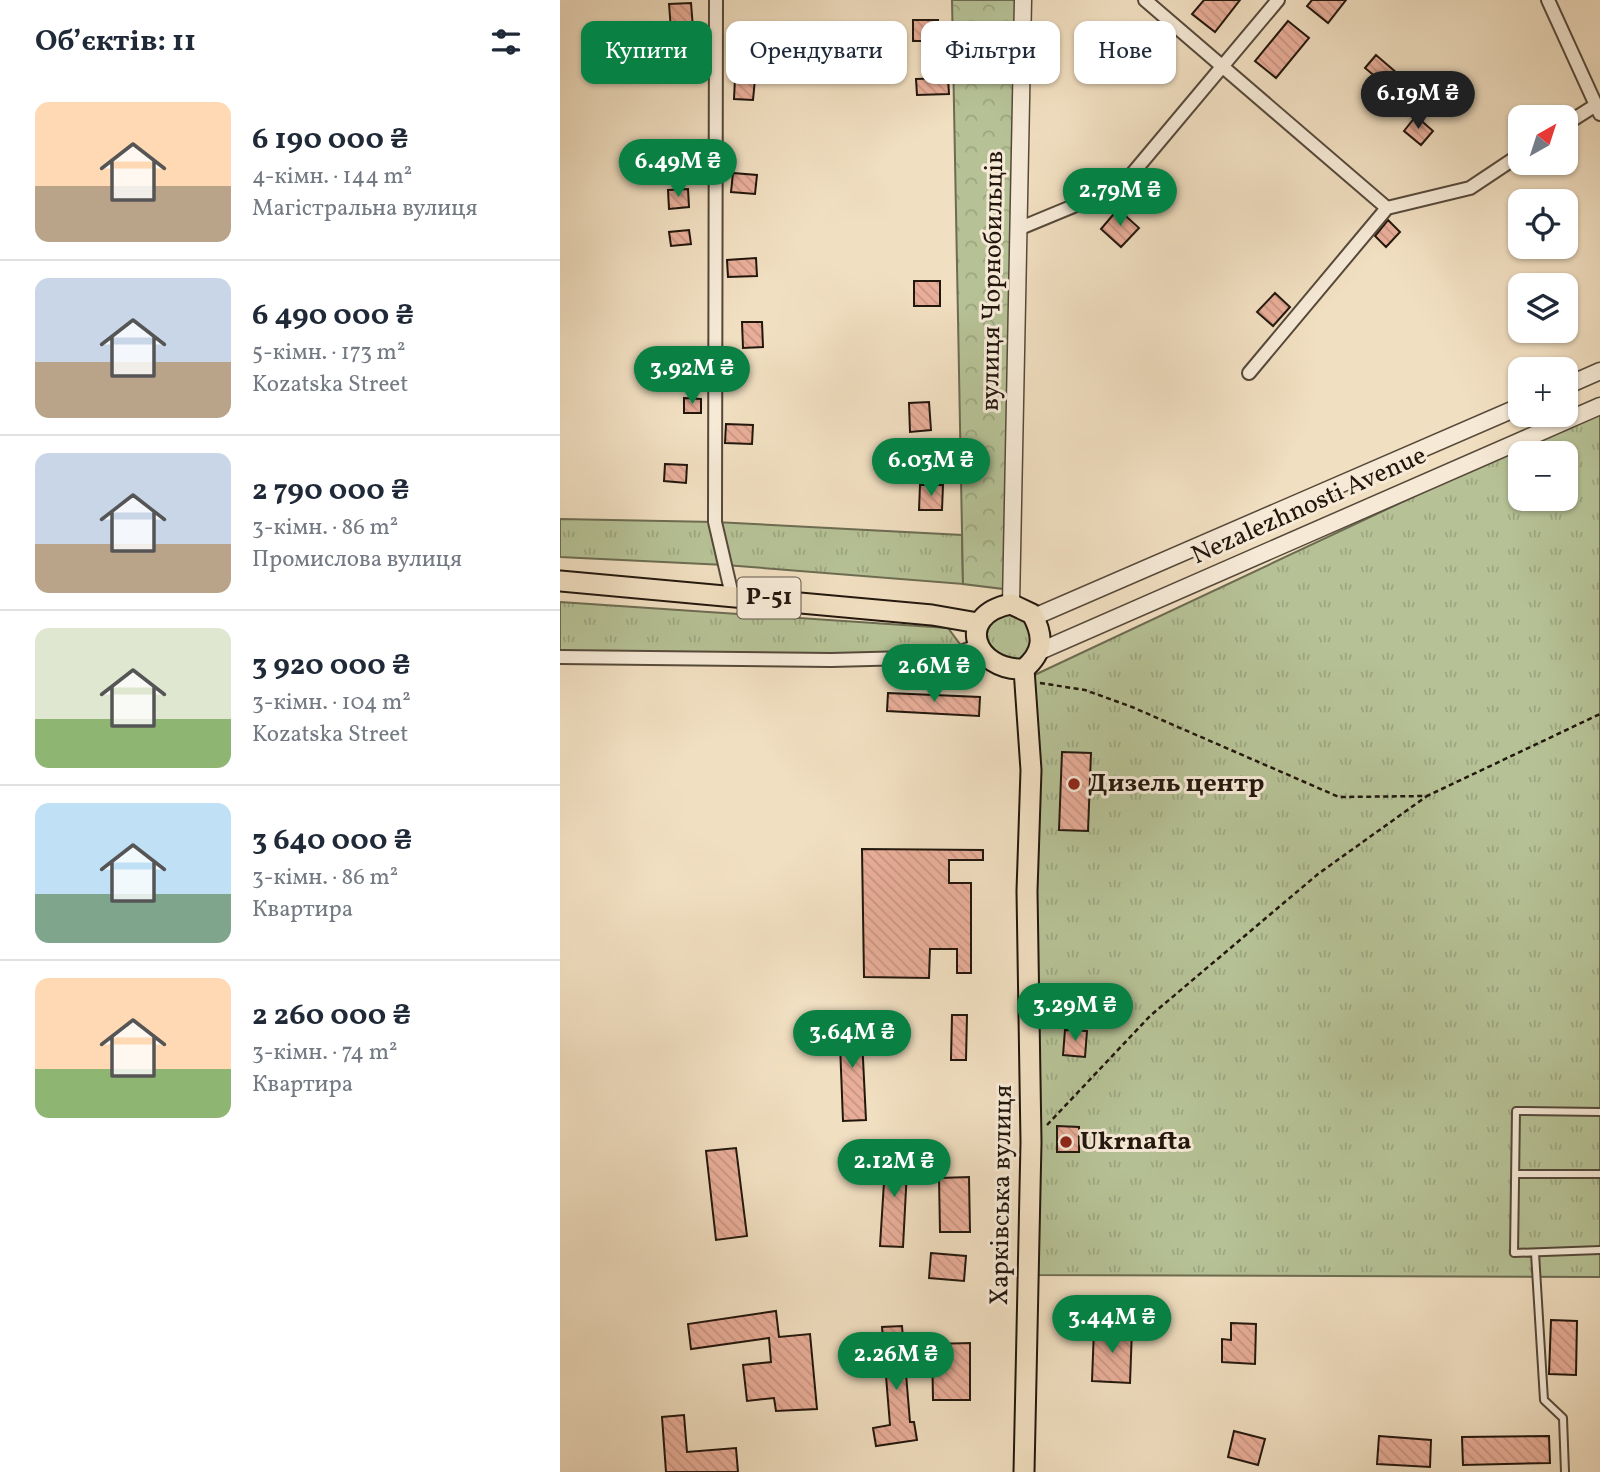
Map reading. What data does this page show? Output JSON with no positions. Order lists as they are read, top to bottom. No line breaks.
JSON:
{"streets":{"main road":["Р-51","Харківська вулиця"],"street":["вулиця Чорнобильців","Nezalezhnosti Avenue"]},"crossings":[["вулиця Чорнобильців","Nezalezhnosti Avenue"],["вулиця Чорнобильців","Р-51"],["вулиця Чорнобильців","Харківська вулиця"],["Nezalezhnosti Avenue","Р-51"],["Nezalezhnosti Avenue","Харківська вулиця"],["Р-51","Харківська вулиця"]],"places":["Дизель центр","Ukrnafta"],"north":"top right","page":{"heading":"Об’єктів: 11","chip":["Купити","Орендувати","Фільтри","Нове"],"price":["6.19M ₴","6.49M ₴","2.79M ₴","3.92M ₴","6.03M ₴","2.6M ₴","3.29M ₴","3.64M ₴","2.12M ₴","3.44M ₴","2.26M ₴"],"list":[{"name":"6 190 000 ₴","note":"4-кімн. · 144 m² · Магістральна вулиця"},{"name":"6 490 000 ₴","note":"5-кімн. · 173 m² · Kozatska Street"},{"name":"2 790 000 ₴","note":"3-кімн. · 86 m² · Промислова вулиця"},{"name":"3 920 000 ₴","note":"3-кімн. · 104 m² · Kozatska Street"},{"name":"3 640 000 ₴","note":"3-кімн. · 86 m² · Квартира"},{"name":"2 260 000 ₴","note":"3-кімн. · 74 m² · Квартира"}],"map_buttons":["+","−"]}}
